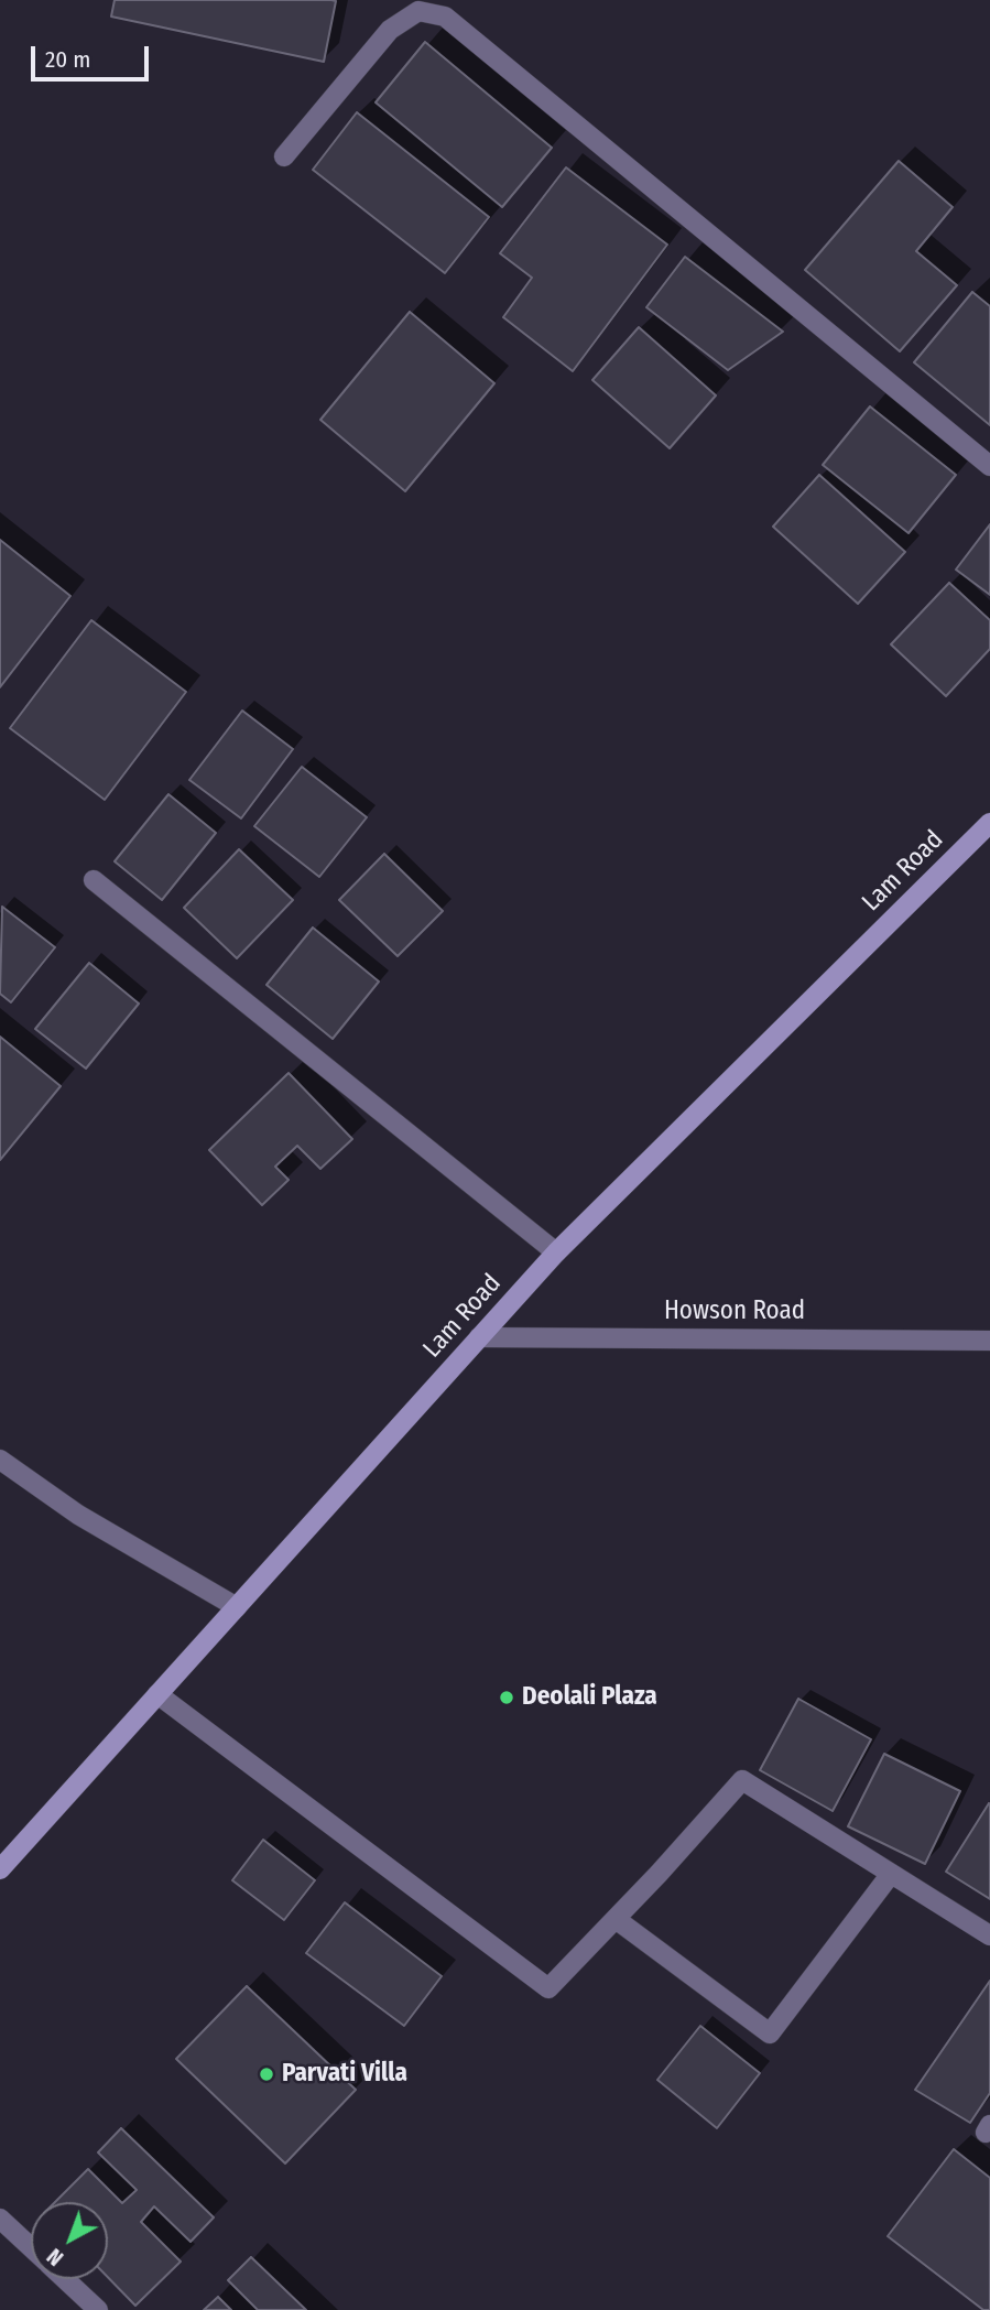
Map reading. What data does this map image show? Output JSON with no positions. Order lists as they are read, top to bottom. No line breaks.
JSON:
{"streets":{"main road":["Lam Road"],"street":["Howson Road"]},"crossings":[["Lam Road","Howson Road"]],"places":["Deolali Plaza","Parvati Villa"],"scale_bar":"20 m","north":"bottom left"}
